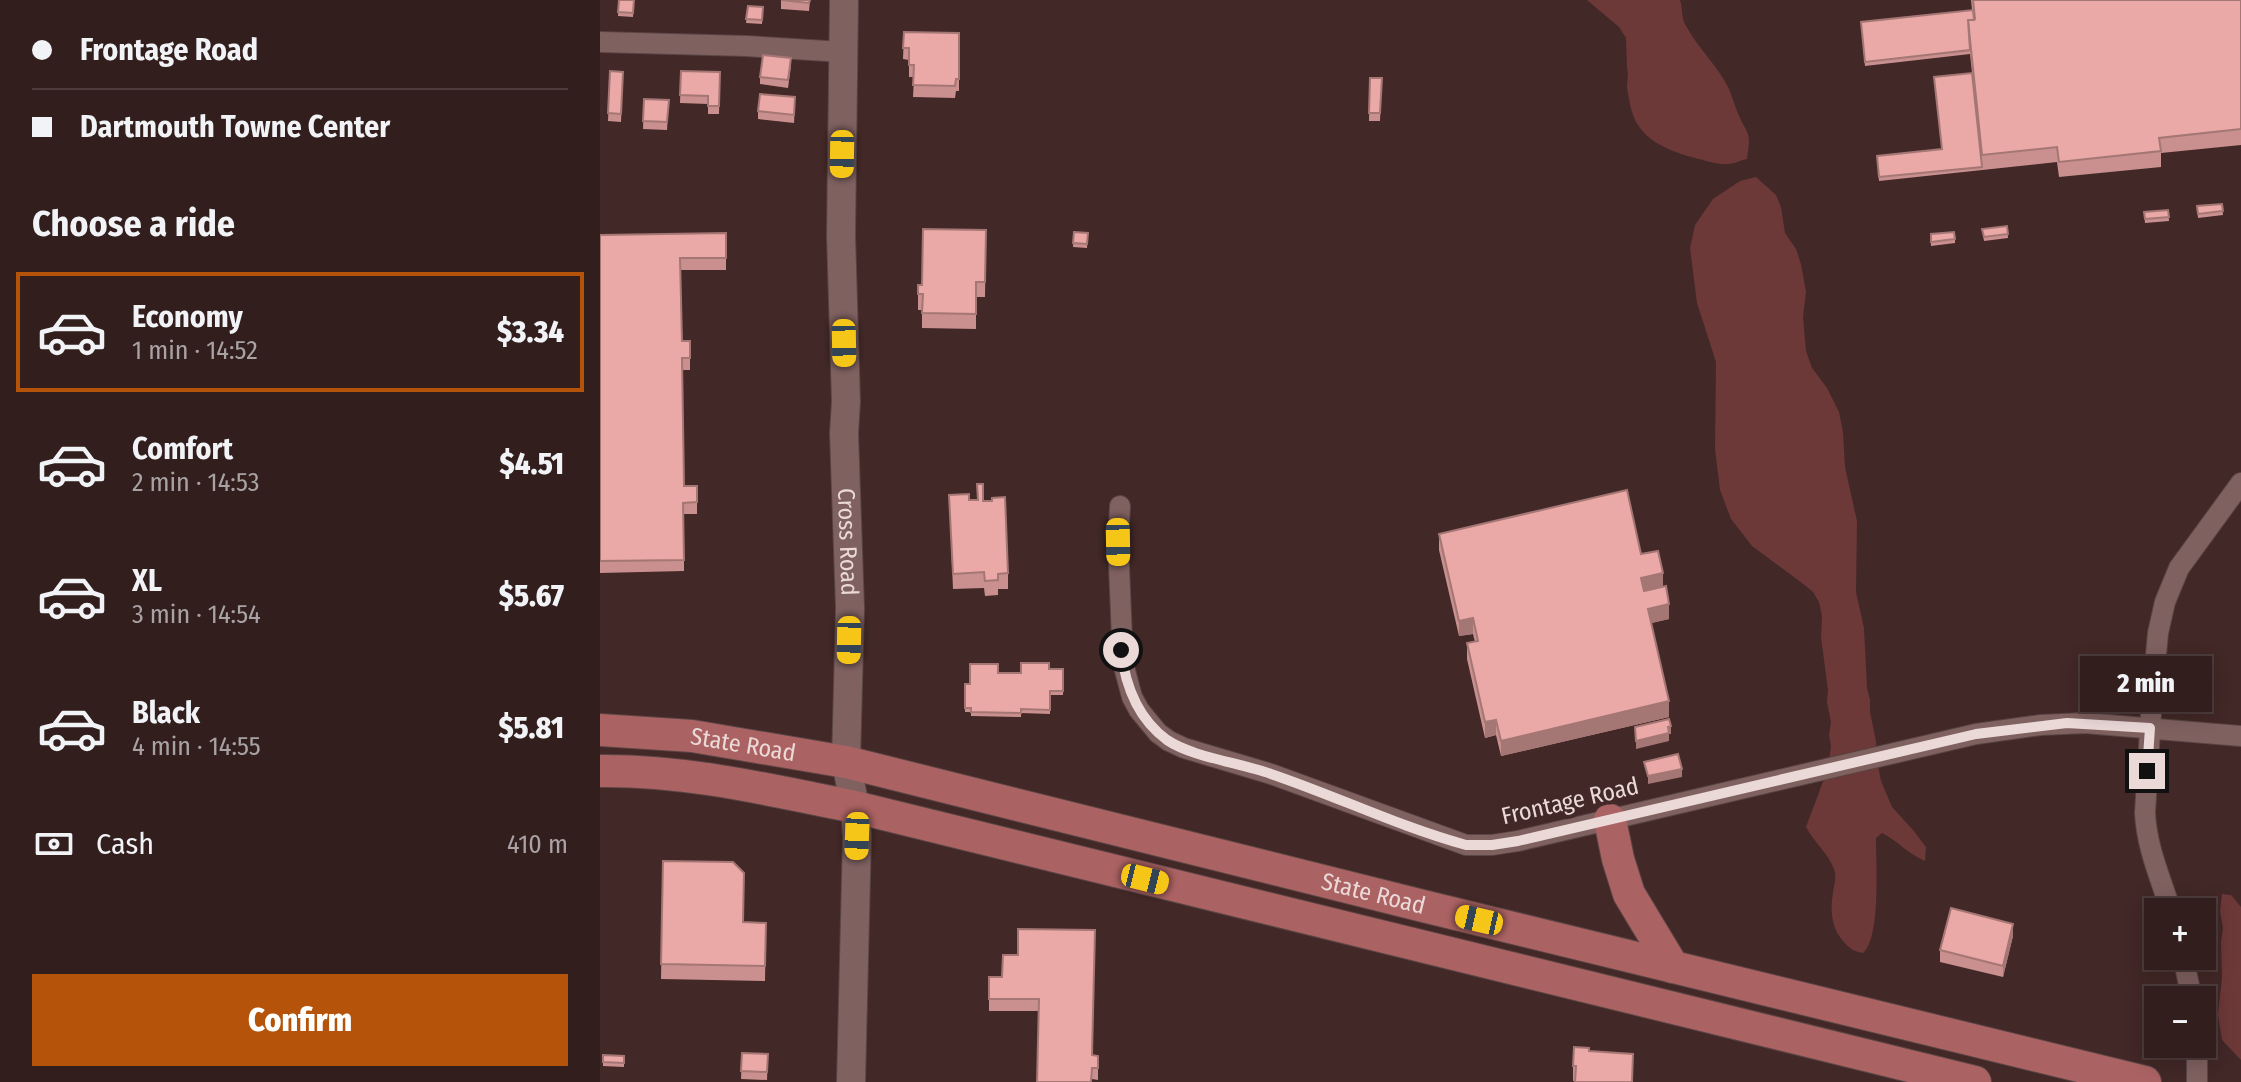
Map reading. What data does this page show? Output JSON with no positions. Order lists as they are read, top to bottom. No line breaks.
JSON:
{"streets":{"main road":["State Road"],"street":["Cross Road","Frontage Road"]},"crossings":[["Cross Road","State Road"]],"page":{"banner":["Frontage Road","Dartmouth Towne Center"],"heading":"Choose a ride","list":[{"name":"Economy","note":"1 min · 14:52","value":"$3.34"},{"name":"Comfort","note":"2 min · 14:53","value":"$4.51"},{"name":"XL","note":"3 min · 14:54","value":"$5.67"},{"name":"Black","note":"4 min · 14:55","value":"$5.81"}],"bubble":"2 min","pay":["Cash","410 m"],"map_buttons":["+","−"],"buttons":"Confirm"}}
